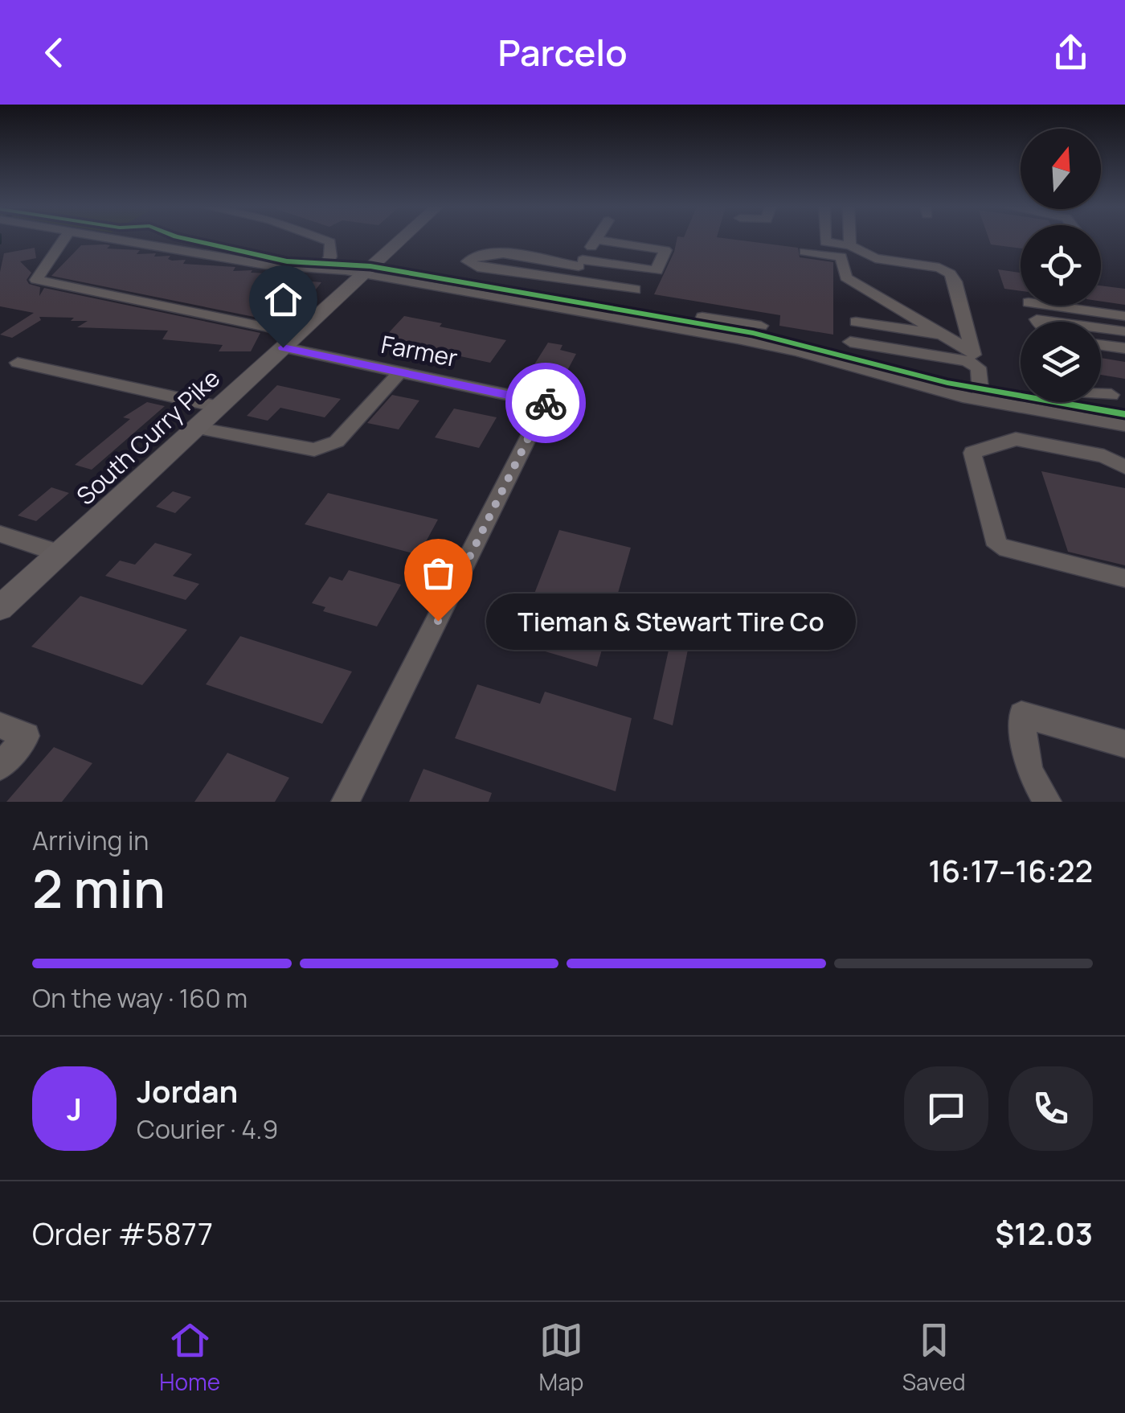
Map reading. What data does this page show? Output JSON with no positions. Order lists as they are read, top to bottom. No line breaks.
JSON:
{"streets":{"main road":["South Curry Pike"],"street":["Farmer"]},"crossings":[["Farmer","South Curry Pike"]],"places":["Tieman & Stewart Tire Co"],"north":"top","page":{"header":"Parcelo","bubble":"Tieman & Stewart Tire Co","heading":["2 min","Arriving in","16:17–16:22"],"panel":["Jordan","Courier · 4.9","Order #5877","$12.03"],"bar":"On the way · 160 m","round":"J","tabs":["Home","Map","Saved"]}}
